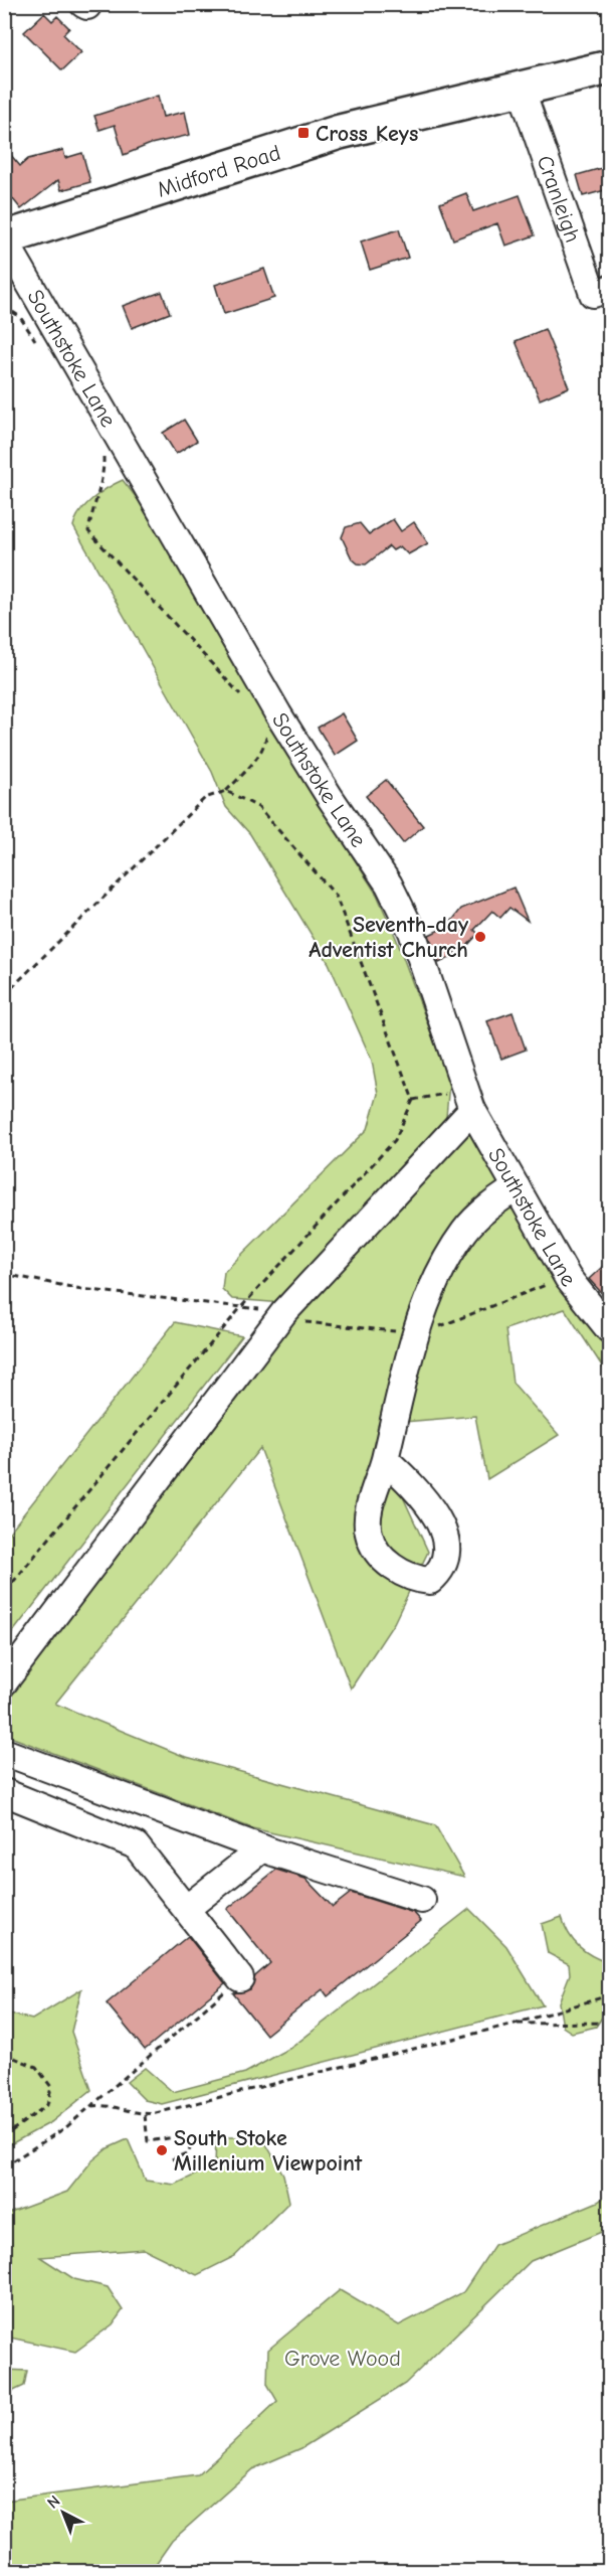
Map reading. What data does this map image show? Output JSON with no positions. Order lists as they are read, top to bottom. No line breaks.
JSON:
{"streets":{"main road":["Midford Road"],"street":["Cranleigh","Southstoke Lane"]},"crossings":[["Midford Road","Cranleigh"],["Midford Road","Southstoke Lane"]],"parks":["Grove Wood"],"places":{"transit":["Cross Keys"],"other":["Seventh-day Adventist Church","South Stoke Millenium Viewpoint"]},"north":"top left"}
